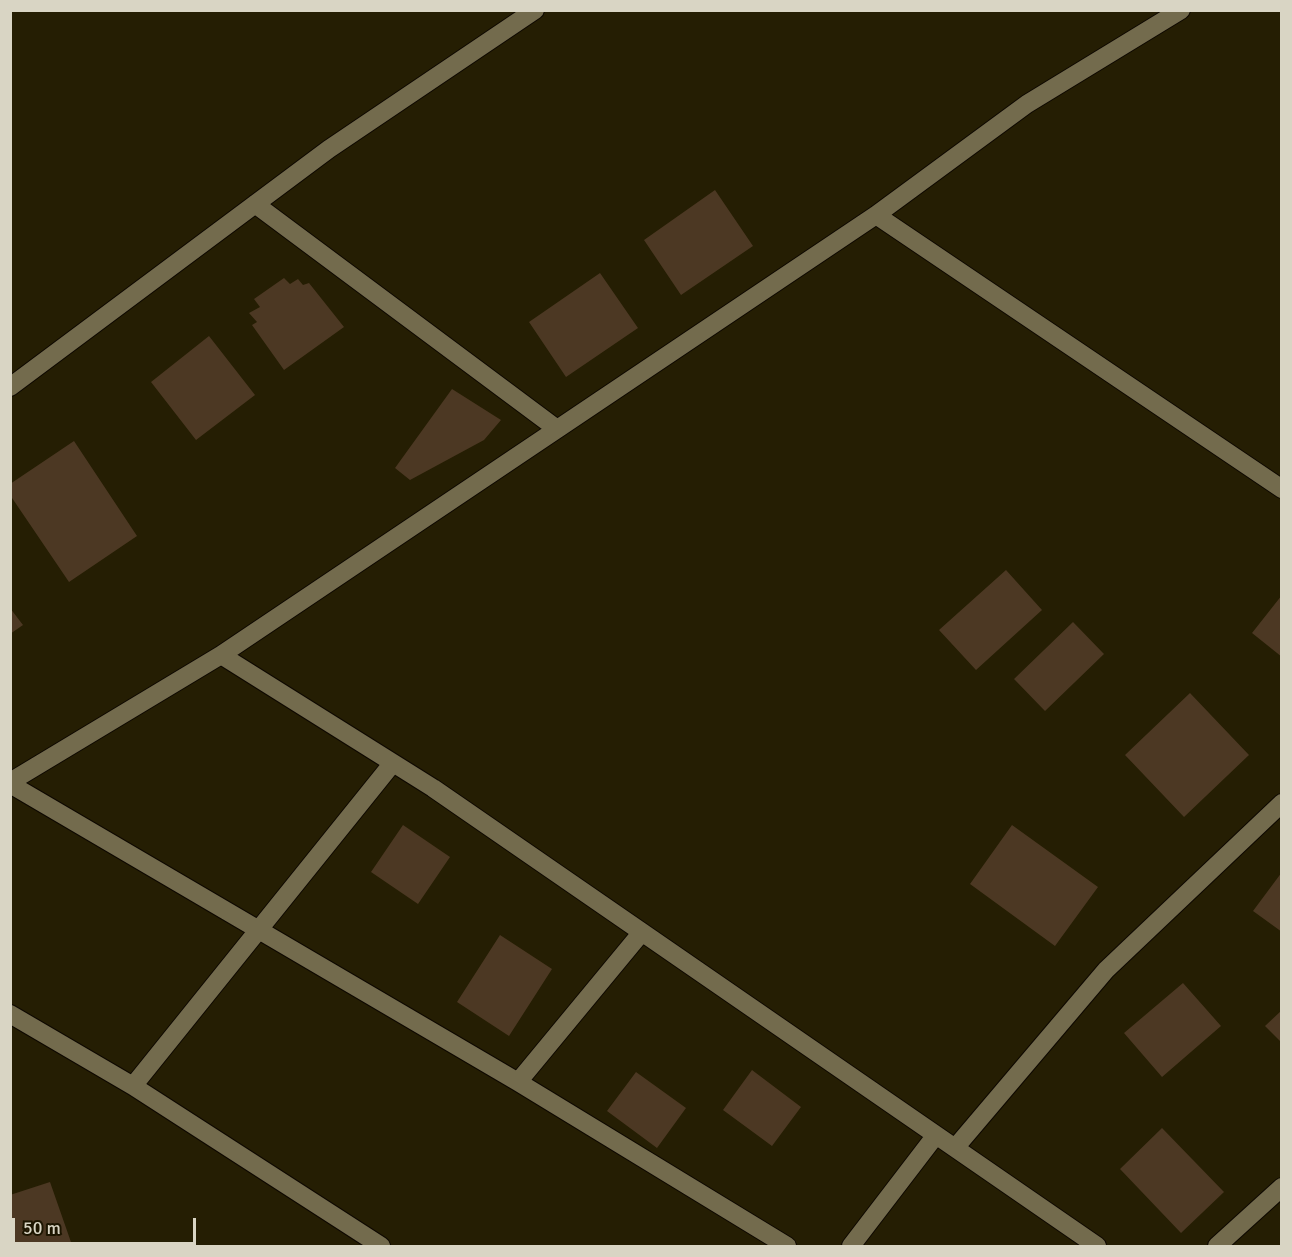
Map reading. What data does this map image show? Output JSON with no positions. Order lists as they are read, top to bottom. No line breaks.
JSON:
{"scale_bar":"50 m"}
